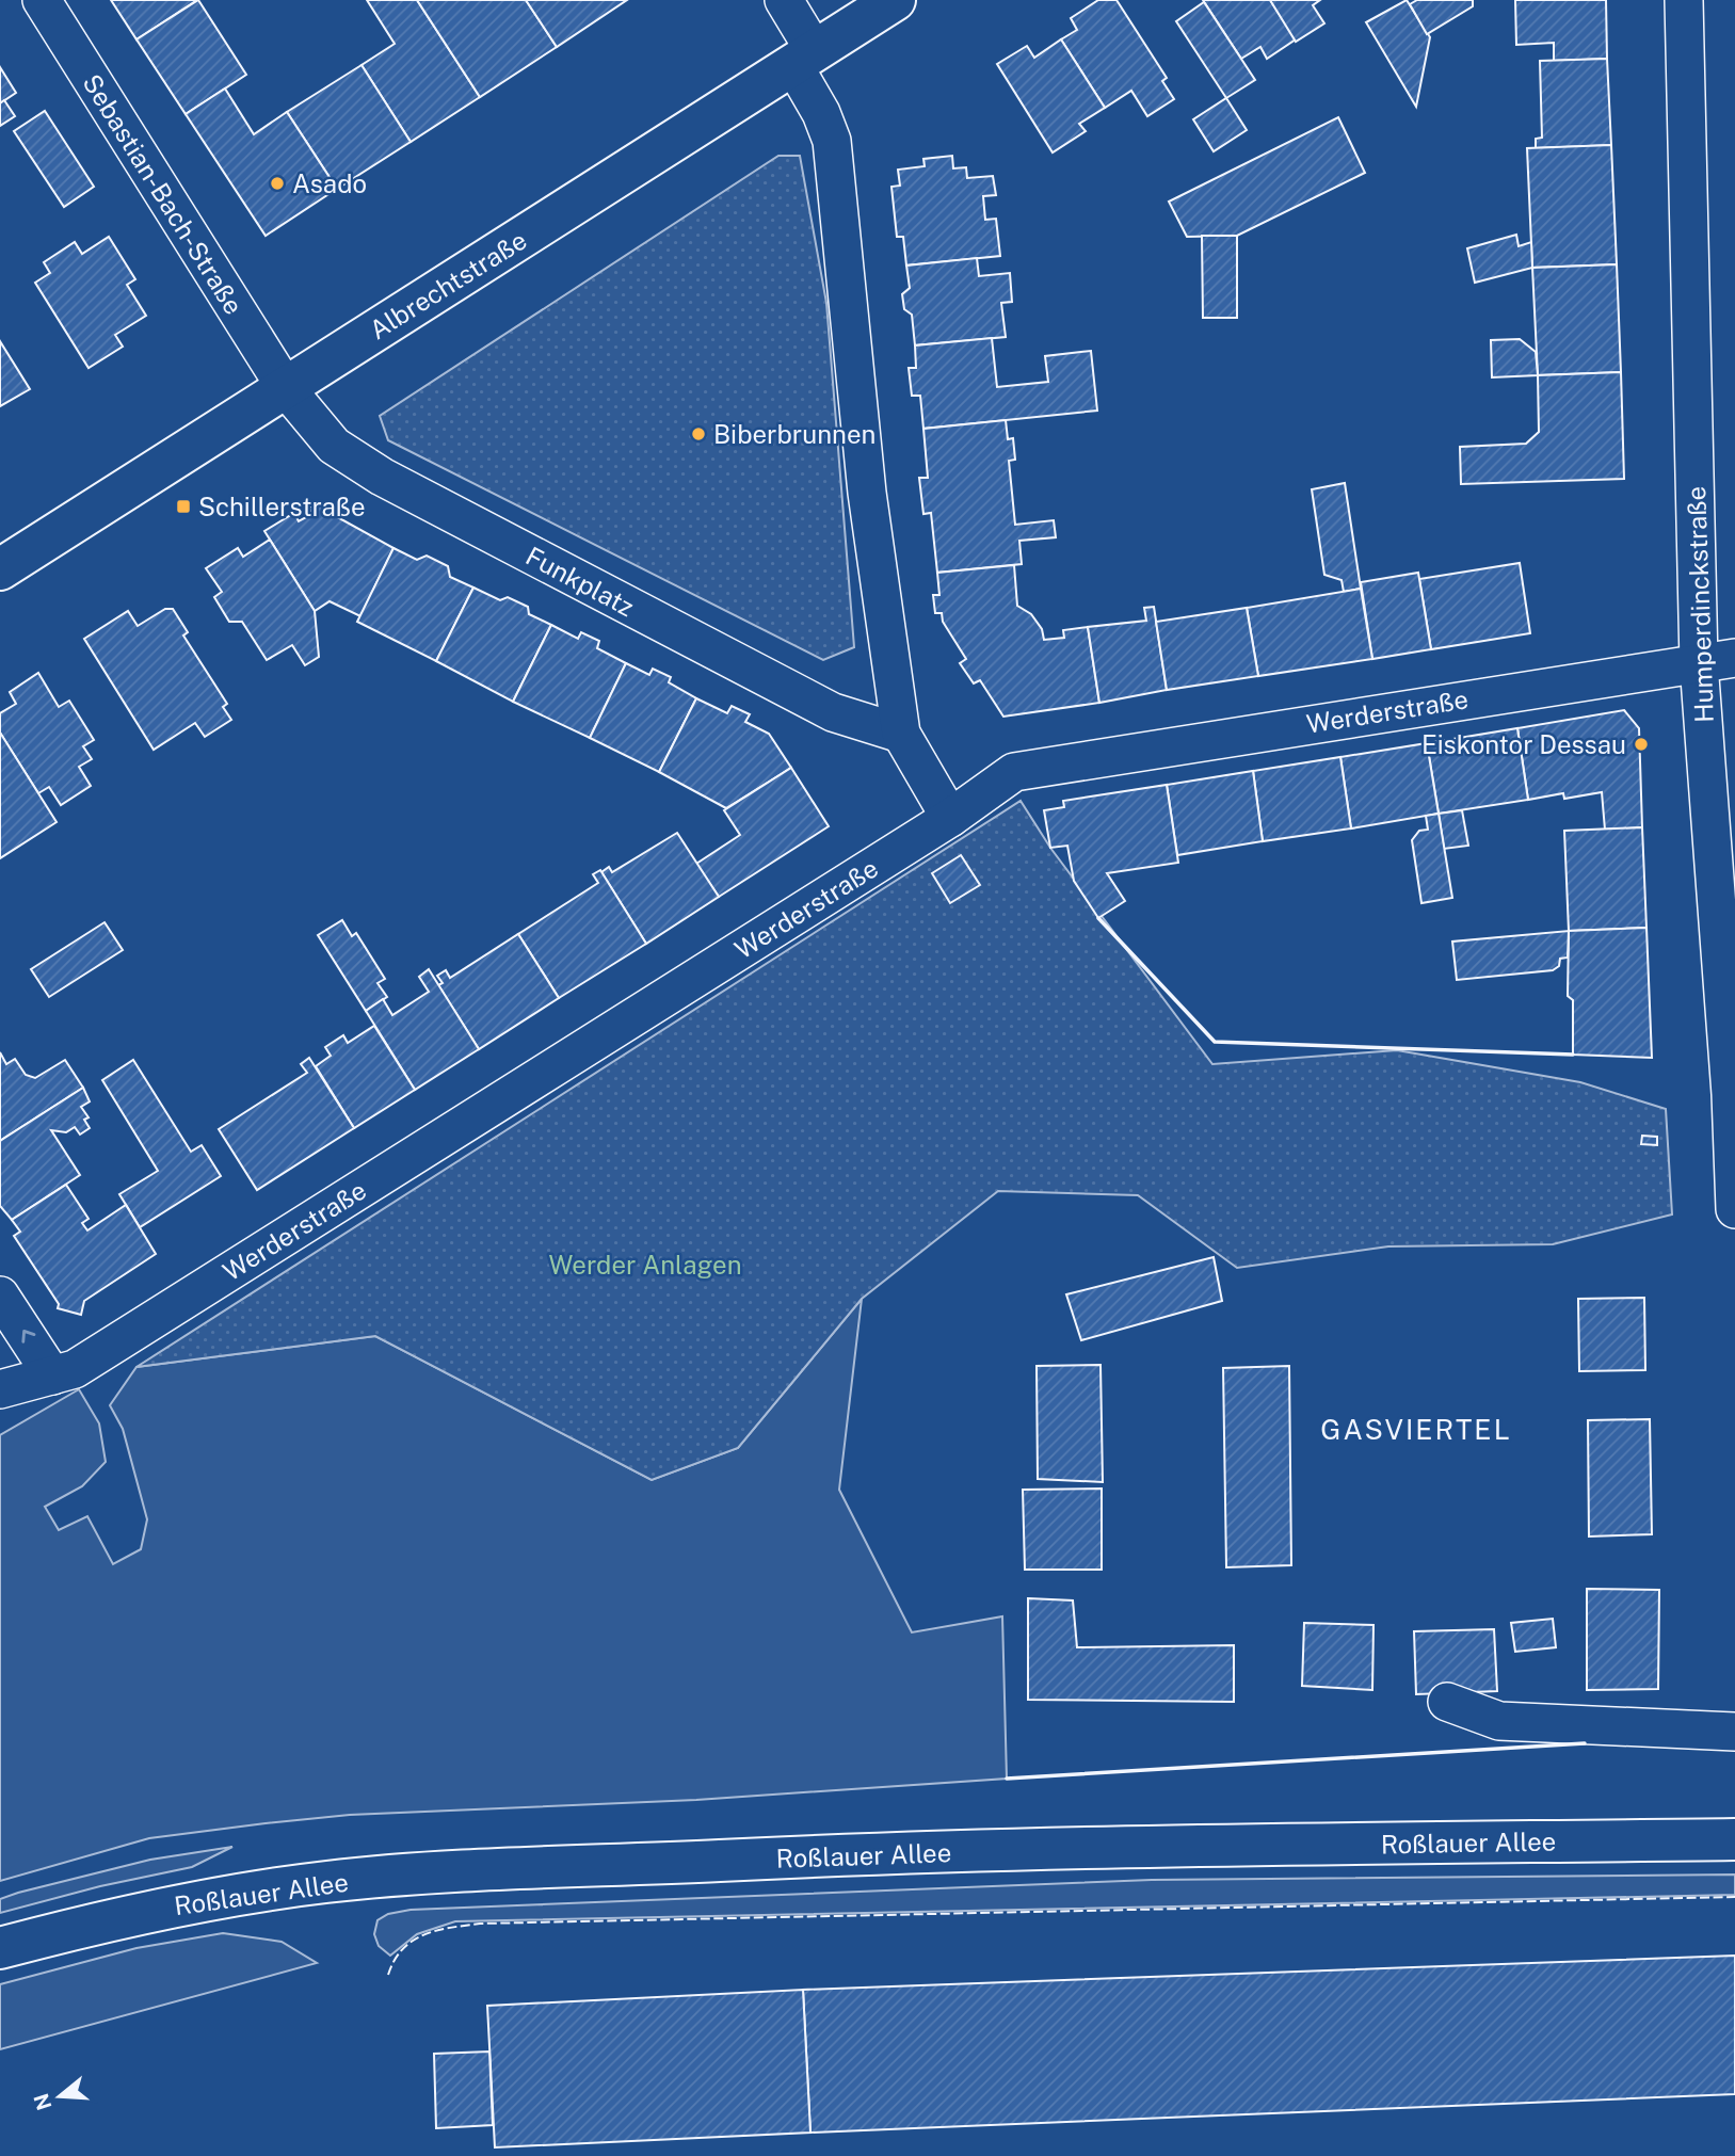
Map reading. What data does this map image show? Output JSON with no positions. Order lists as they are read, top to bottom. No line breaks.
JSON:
{"streets":{"main road":["Albrechtstraße","Roßlauer Allee"],"street":["Sebastian-Bach-Straße","Funkplatz","Humperdinckstraße","Werderstraße"]},"crossings":[["Sebastian-Bach-Straße","Albrechtstraße"],["Sebastian-Bach-Straße","Funkplatz"],["Albrechtstraße","Funkplatz"],["Humperdinckstraße","Werderstraße"]],"districts":["GASVIERTEL"],"parks":["Werder Anlagen"],"places":{"other":["Asado","Biberbrunnen","Eiskontor Dessau"],"transit":["Schillerstraße"]},"north":"left"}
